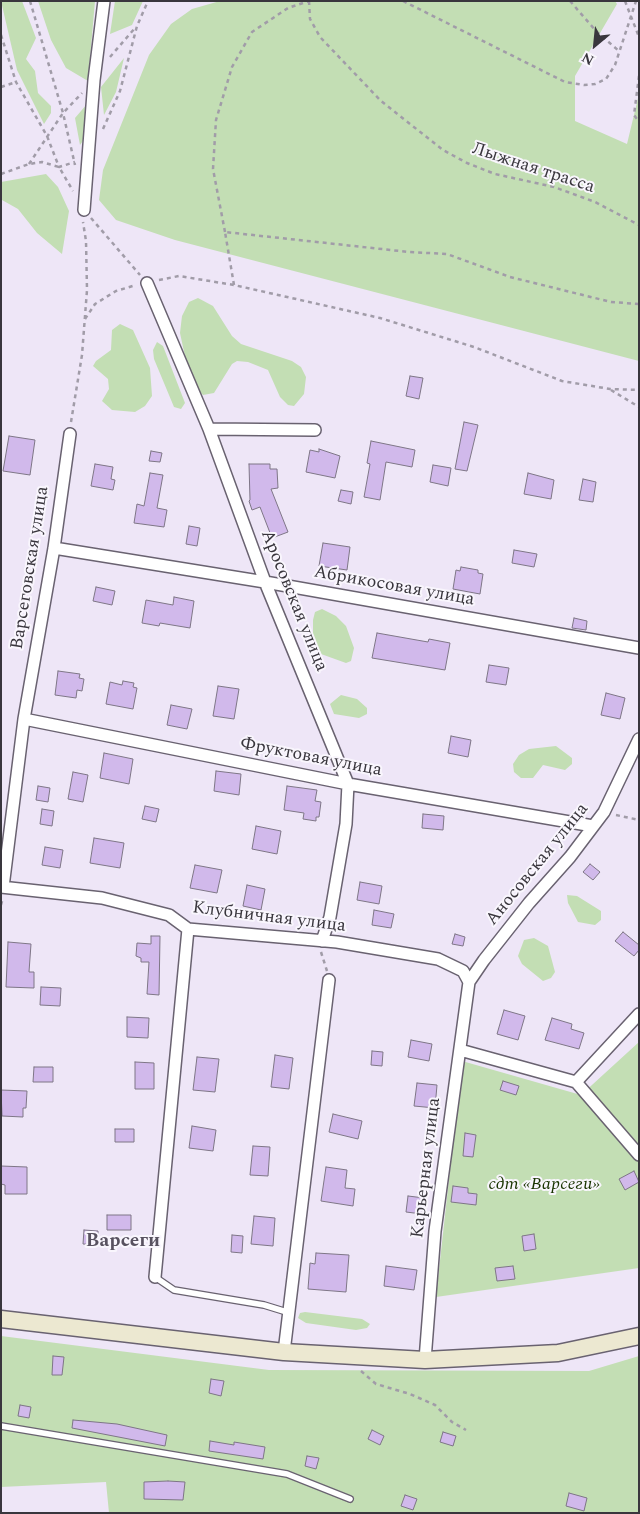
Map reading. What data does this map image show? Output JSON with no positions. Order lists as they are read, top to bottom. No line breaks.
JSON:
{"streets":{"street":["Варсеговская улица","Абрикосовая улица","Аросовская улица","Фруктовая улица","Аносовская улица","Клубничная улица","Карьерная улица"],"path":["Лыжная трасса"]},"crossings":[["Варсеговская улица","Абрикосовая улица"],["Варсеговская улица","Фруктовая улица"],["Варсеговская улица","Клубничная улица"],["Абрикосовая улица","Аросовская улица"],["Аросовская улица","Фруктовая улица"],["Аросовская улица","Клубничная улица"],["Фруктовая улица","Аносовская улица"],["Аносовская улица","Клубничная улица"],["Аносовская улица","Карьерная улица"],["Клубничная улица","Карьерная улица"]],"districts":["Варсеги"],"parks":["сдт «Варсеги»"],"north":"bottom left"}
